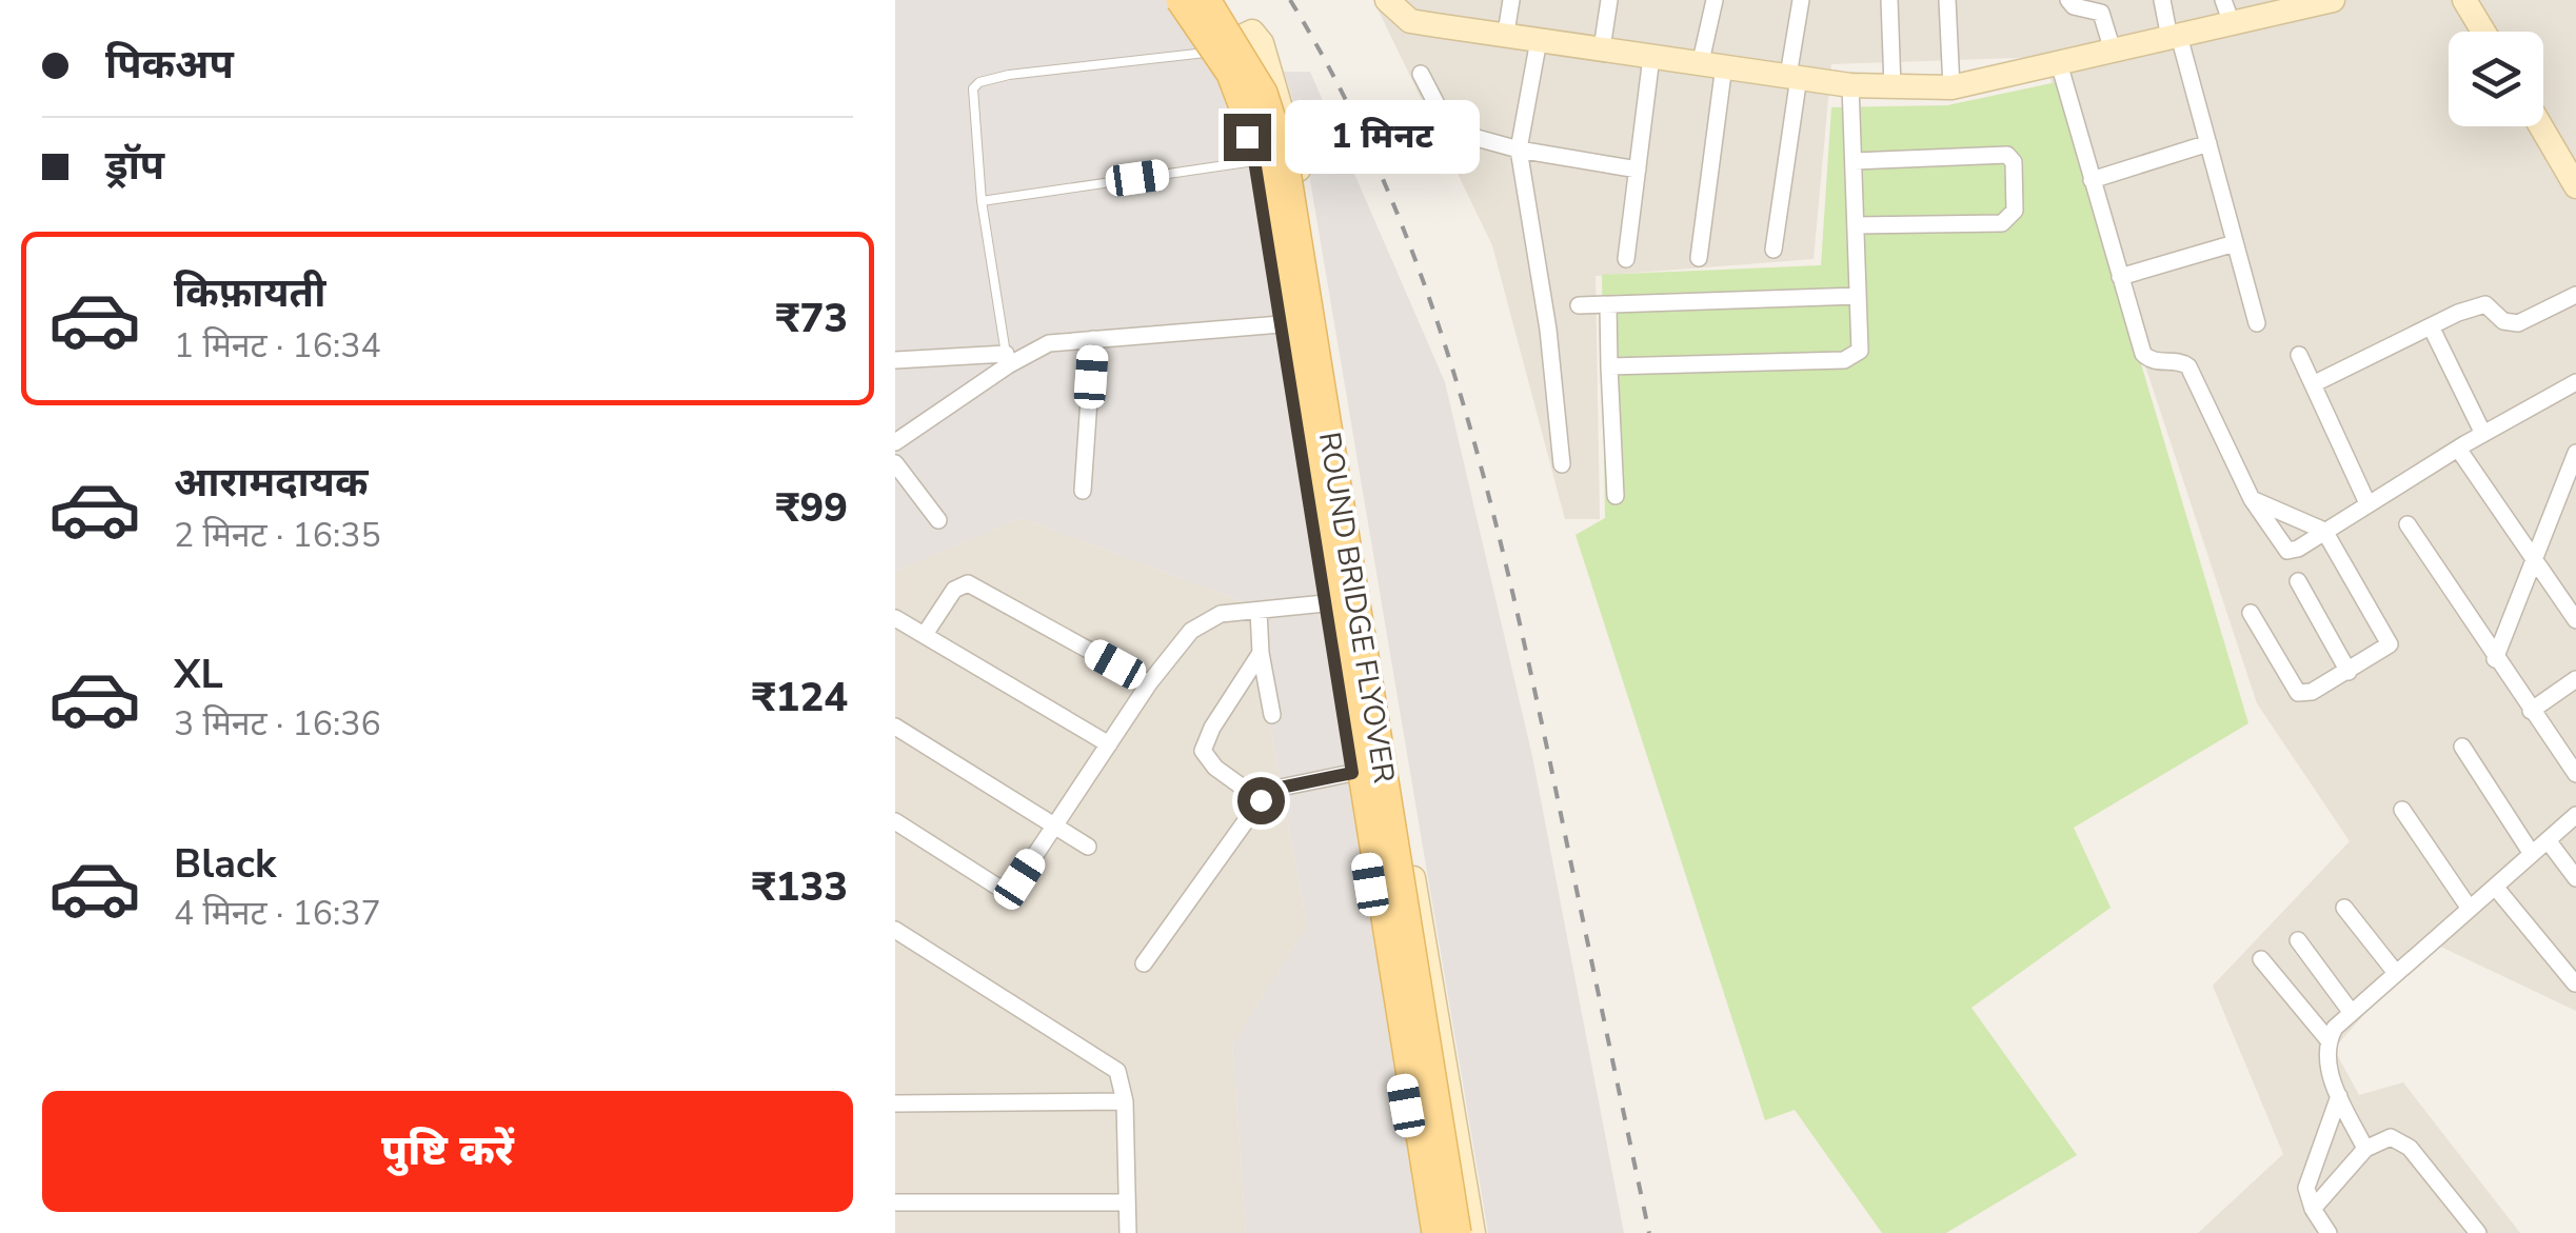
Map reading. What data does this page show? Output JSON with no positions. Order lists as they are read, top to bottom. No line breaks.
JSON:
{"streets":{"main road":["ROUND BRIDGE FLYOVER"]},"page":{"banner":["पिकअप","ड्रॉप"],"bubble":"1 मिनट","list":[{"name":"किफ़ायती","note":"1 मिनट · 16:34","value":"₹73"},{"name":"आरामदायक","note":"2 मिनट · 16:35","value":"₹99"},{"name":"XL","note":"3 मिनट · 16:36","value":"₹124"},{"name":"Black","note":"4 मिनट · 16:37","value":"₹133"}],"buttons":"पुष्टि करें"}}
